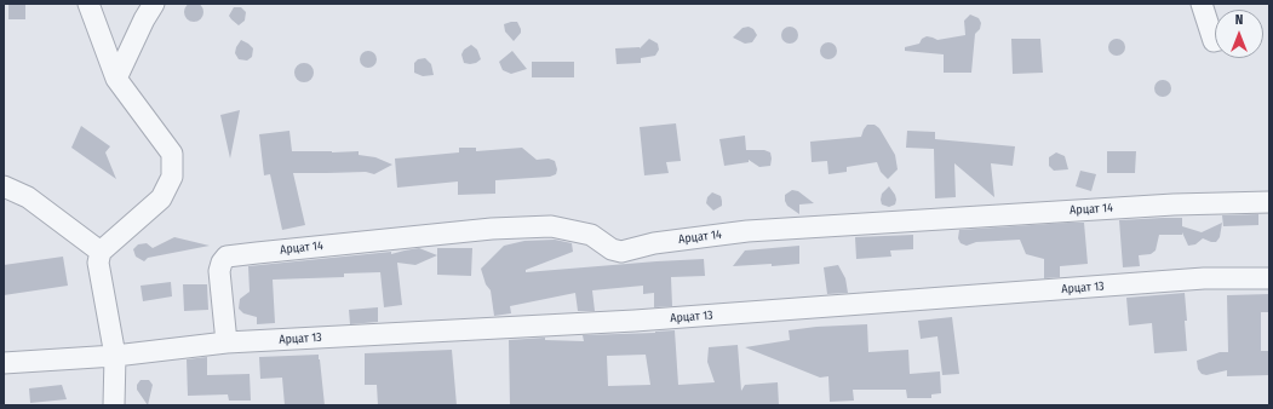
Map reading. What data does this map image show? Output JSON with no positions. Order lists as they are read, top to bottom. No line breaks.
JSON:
{"streets":{"street":["Арцат 14","Арцат 13"]},"crossings":[["Арцат 14","Арцат 13"]],"north":"top"}
